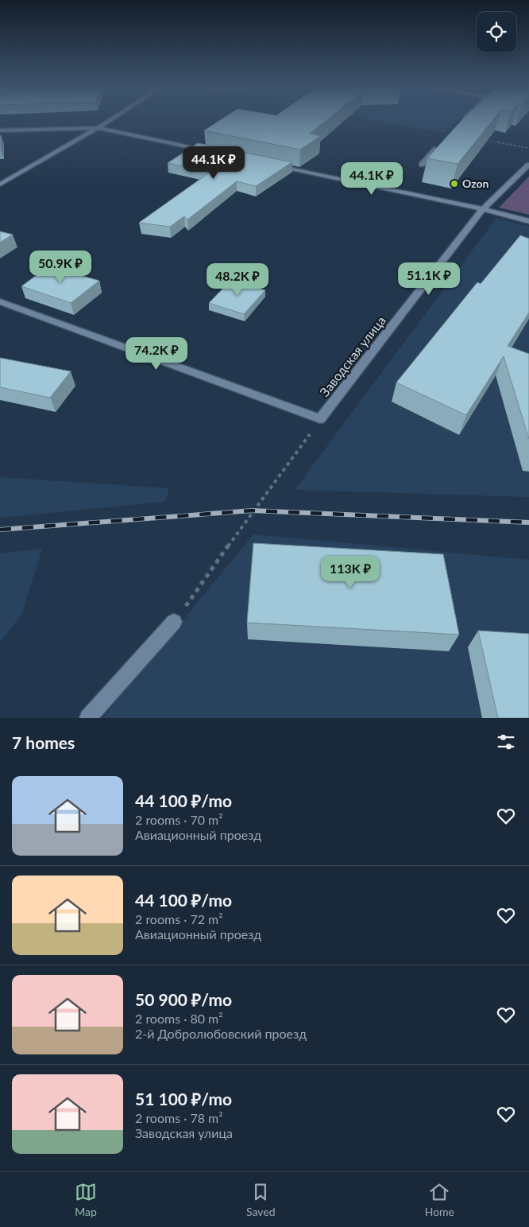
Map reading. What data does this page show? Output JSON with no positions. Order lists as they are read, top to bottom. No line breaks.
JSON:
{"streets":{"street":["Заводская улица"]},"places":["Ozon"],"page":{"price":["44.1K ₽","44.1K ₽","50.9K ₽","51.1K ₽","48.2K ₽","74.2K ₽","113K ₽"],"heading":"7 homes","list":[{"name":"44 100 ₽/mo","note":"2 rooms · 70 m² · Авиационный проезд"},{"name":"44 100 ₽/mo","note":"2 rooms · 72 m² · Авиационный проезд"},{"name":"50 900 ₽/mo","note":"2 rooms · 80 m² · 2-й Добролюбовский проезд"},{"name":"51 100 ₽/mo","note":"2 rooms · 78 m² · Заводская улица"}],"tabs":["Map","Saved","Home"]}}
